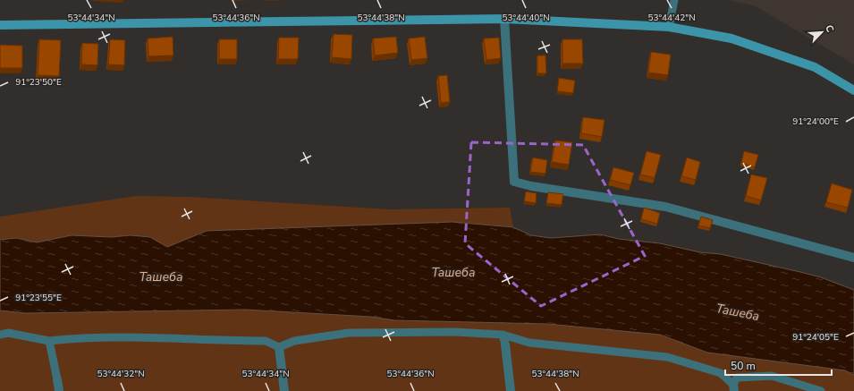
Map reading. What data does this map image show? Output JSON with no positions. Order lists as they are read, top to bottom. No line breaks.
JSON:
{"water":["Ташеба"],"scale_bar":"50 m","north":"top right","coordinates":["53°44'34\"N","53°44'36\"N","53°44'38\"N","53°44'40\"N","53°44'42\"N","91°23'50\"E","91°24'00\"E","91°23'55\"E","91°24'05\"E","53°44'32\"N"]}
